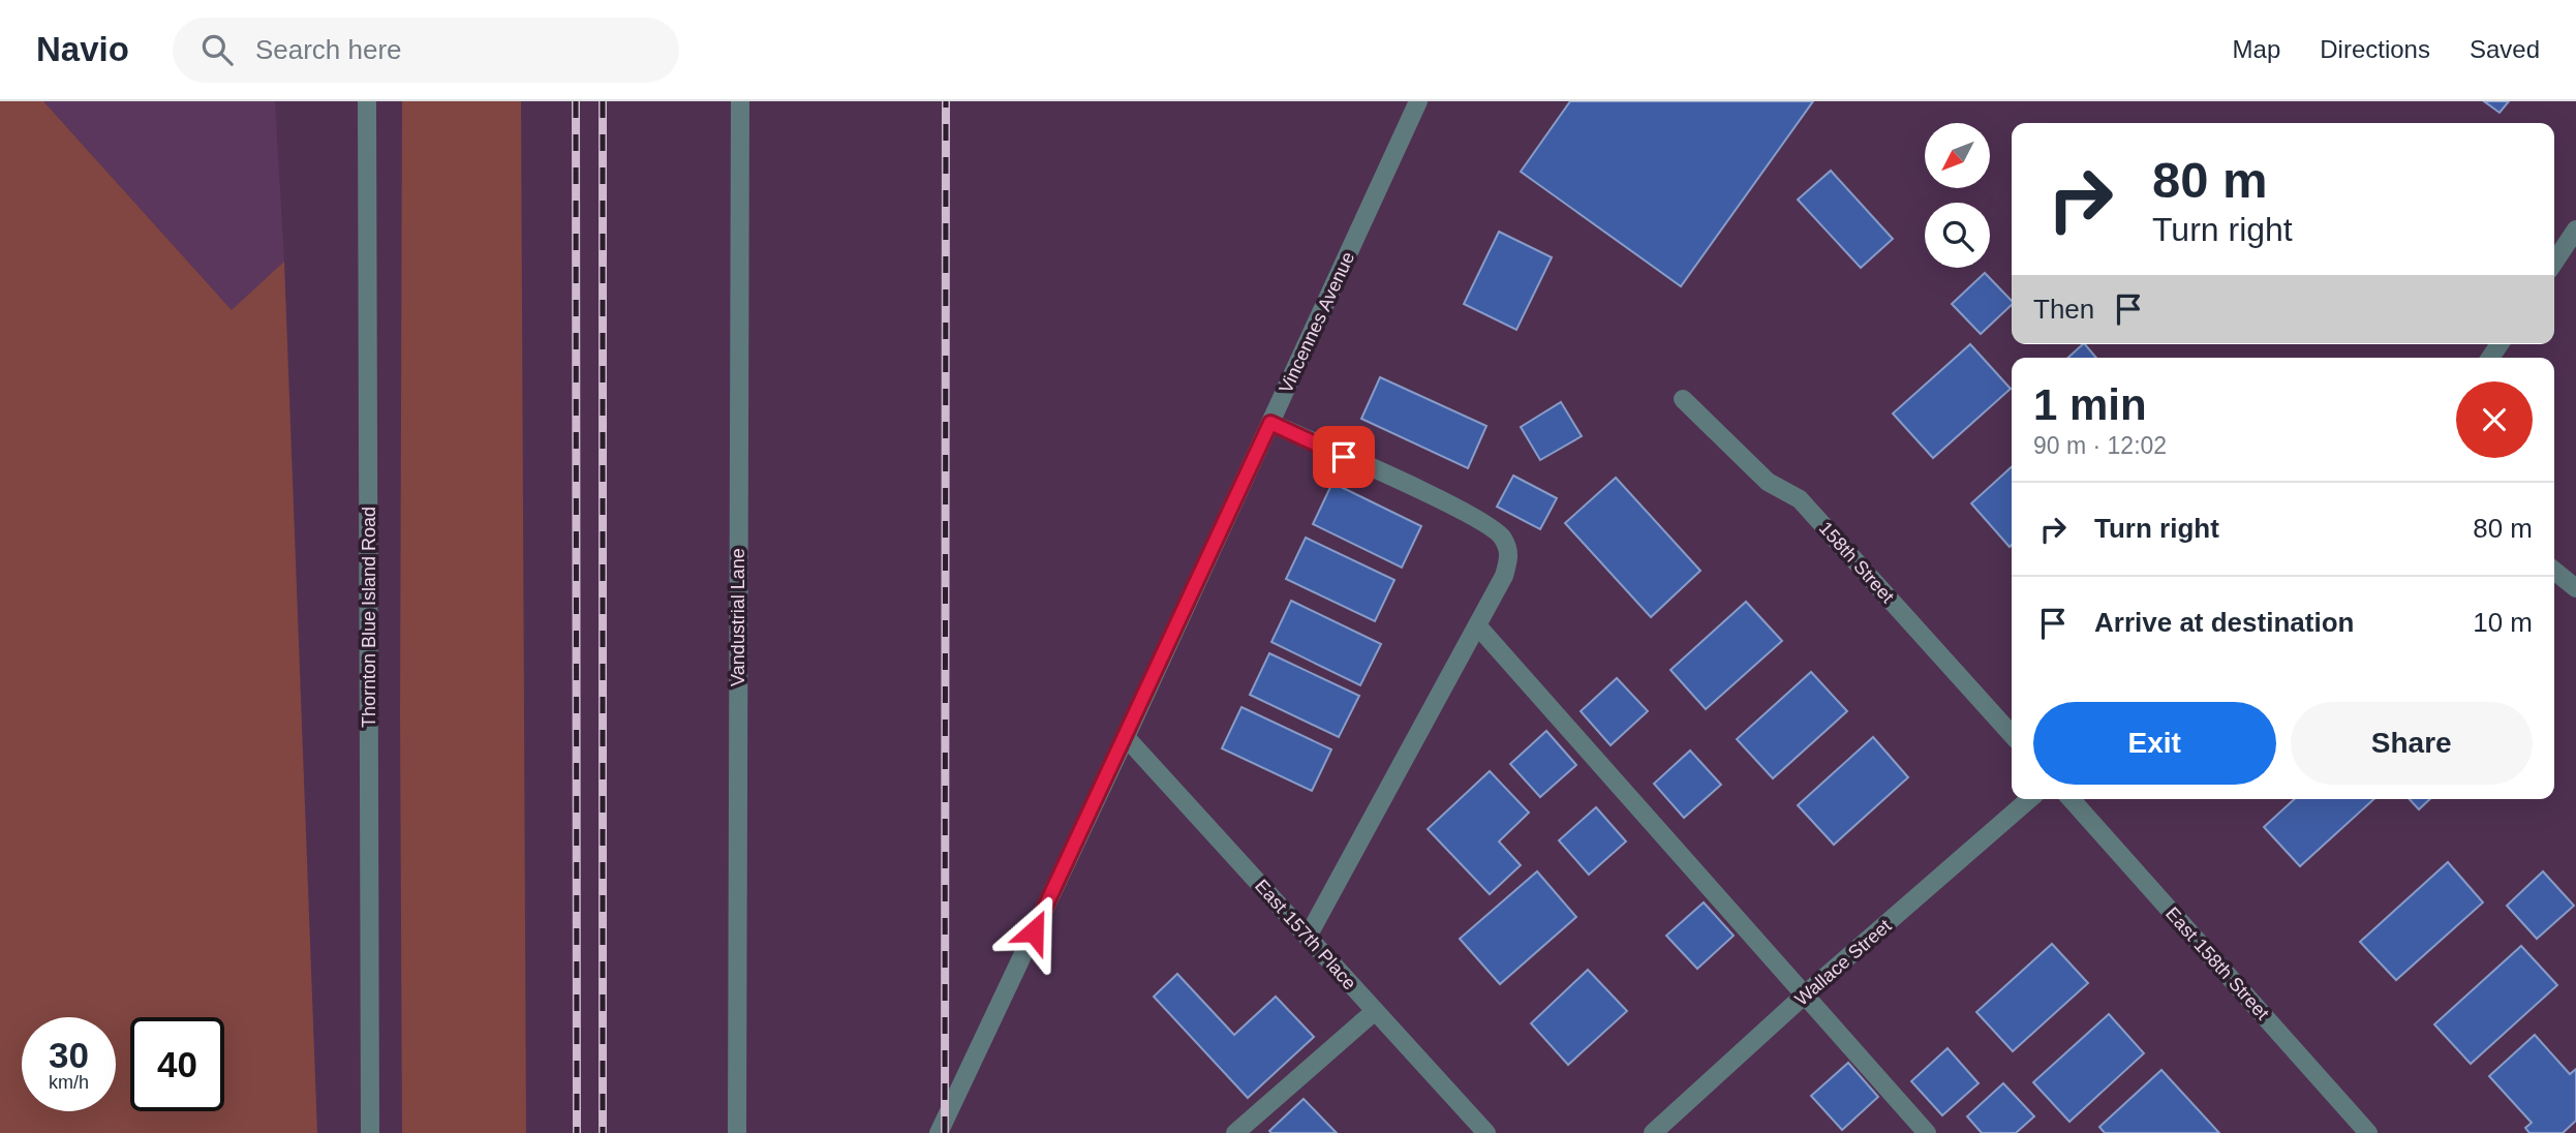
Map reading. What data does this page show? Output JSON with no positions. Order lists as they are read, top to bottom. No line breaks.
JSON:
{"streets":{"street":["Vincennes Avenue","158th Street","Thornton Blue Island Road","Vandustrial Lane","East 157th Place","Wallace Street","East 158th Street"]},"crossings":[["Vincennes Avenue","East 157th Place"]],"north":"bottom left","page":{"header":"Navio","search":"Search here","nav":["Map","Directions","Saved"],"turn":["80 m","Turn right"],"then":"Then","heading":["1 min","90 m · 12:02"],"list":[{"name":"Turn right","value":"80 m"},{"name":"Arrive at destination","value":"10 m"}],"buttons":["Exit","Share"],"speed":"30 km/h","limit":"40"}}
